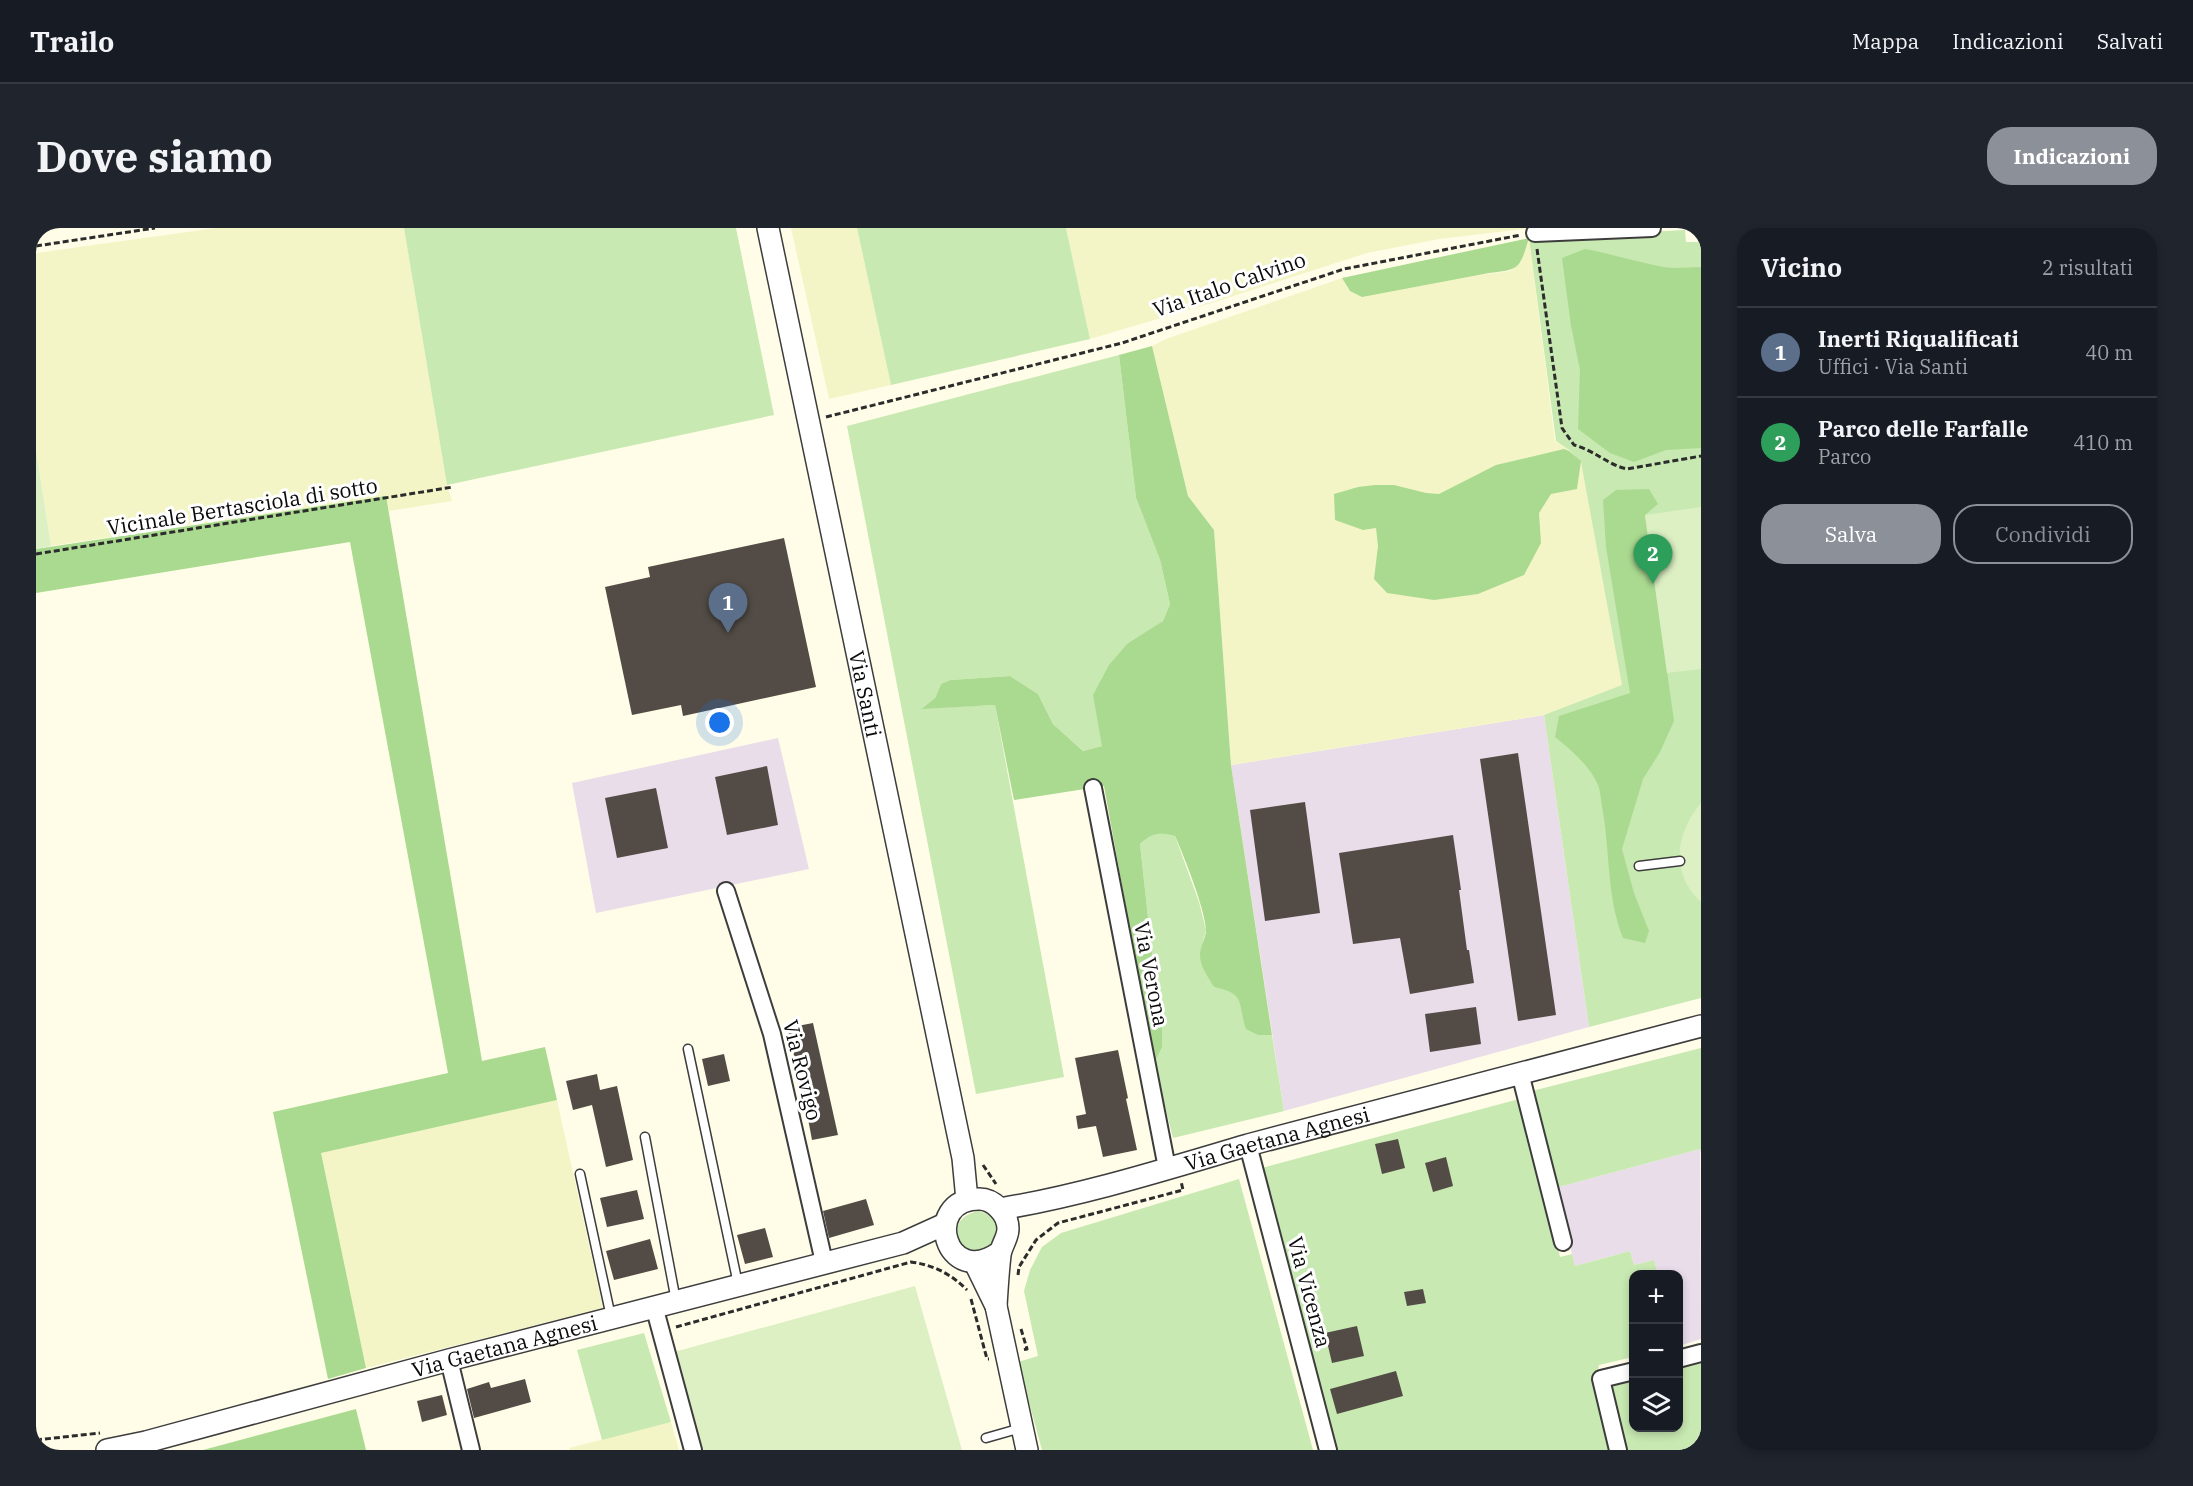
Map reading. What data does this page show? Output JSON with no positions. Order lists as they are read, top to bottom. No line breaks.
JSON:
{"streets":{"street":["Via Santi","Via Verona","Via Rovigo","Via Gaetana Agnesi","Via Vicenza"],"path":["Via Italo Calvino","Vicinale Bertasciola di sotto"]},"crossings":[["Via Santi","Via Gaetana Agnesi"],["Via Verona","Via Gaetana Agnesi"],["Via Rovigo","Via Gaetana Agnesi"],["Via Gaetana Agnesi","Via Vicenza"]],"page":{"header":"Trailo","nav":["Mappa","Indicazioni","Salvati"],"buttons":["Indicazioni",["Salva","Condividi"]],"title":"Dove siamo","heading":["Vicino","2 risultati"],"list":[{"mark":"1","name":"Inerti Riqualificati","note":"Uffici · Via Santi","value":"40 m"},{"mark":"2","name":"Parco delle Farfalle","note":"Parco","value":"410 m"}],"pins":["2","1"],"map_buttons":["+","−"]}}
